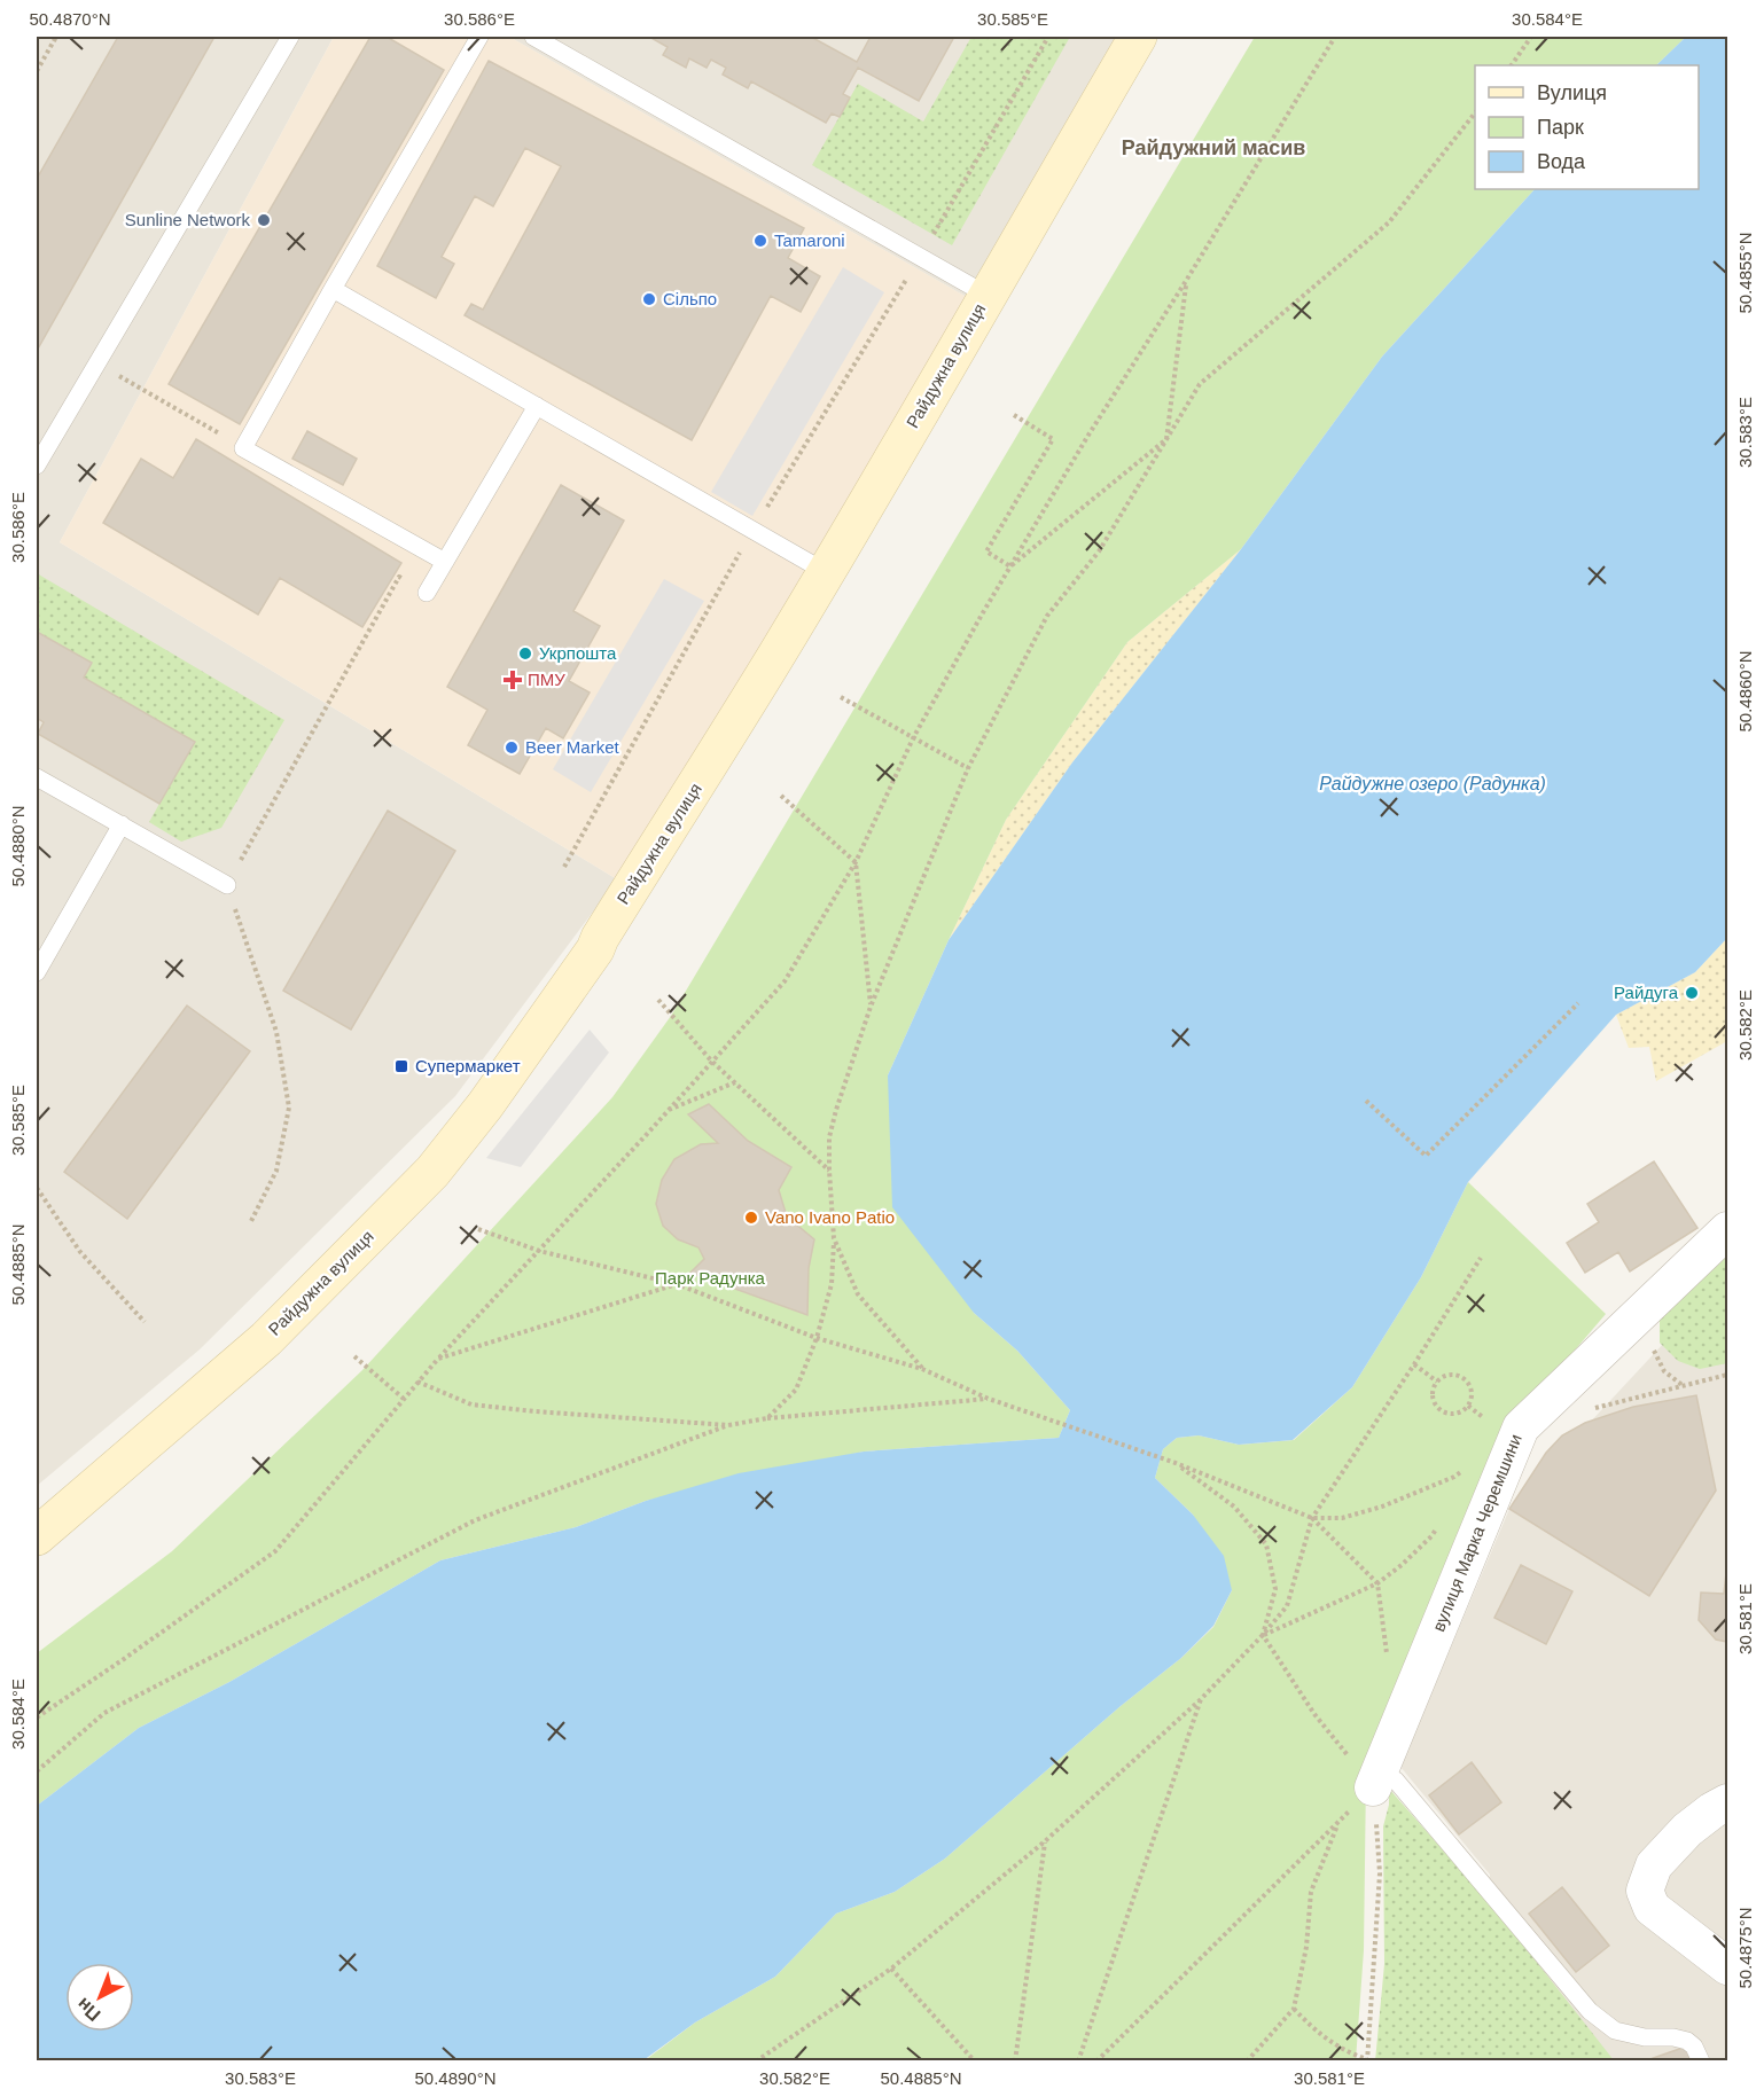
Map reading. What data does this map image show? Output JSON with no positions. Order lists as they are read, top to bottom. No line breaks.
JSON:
{"streets":{"street":["Райдужна вулиця","вулиця Марка Черемшини"]},"districts":["Райдужний масив"],"water":["Райдужне озеро (Радунка)"],"parks":["Парк Радунка"],"places":{"other":["Sunline Network","Tamaroni","Сільпо","Укрпошта","Beer Market","Райдуга","Vano Ivano Patio"],"health":["ПМУ"],"transit":["Супермаркет"]},"legend":["Вулиця","Парк","Вода"],"north":"bottom left","coordinates":["50.4870°N","30.586°E","30.585°E","30.584°E","50.4855°N","30.583°E","50.4860°N","50.4880°N","30.582°E","50.4885°N","30.581°E","50.4875°N","50.4890°N"]}
